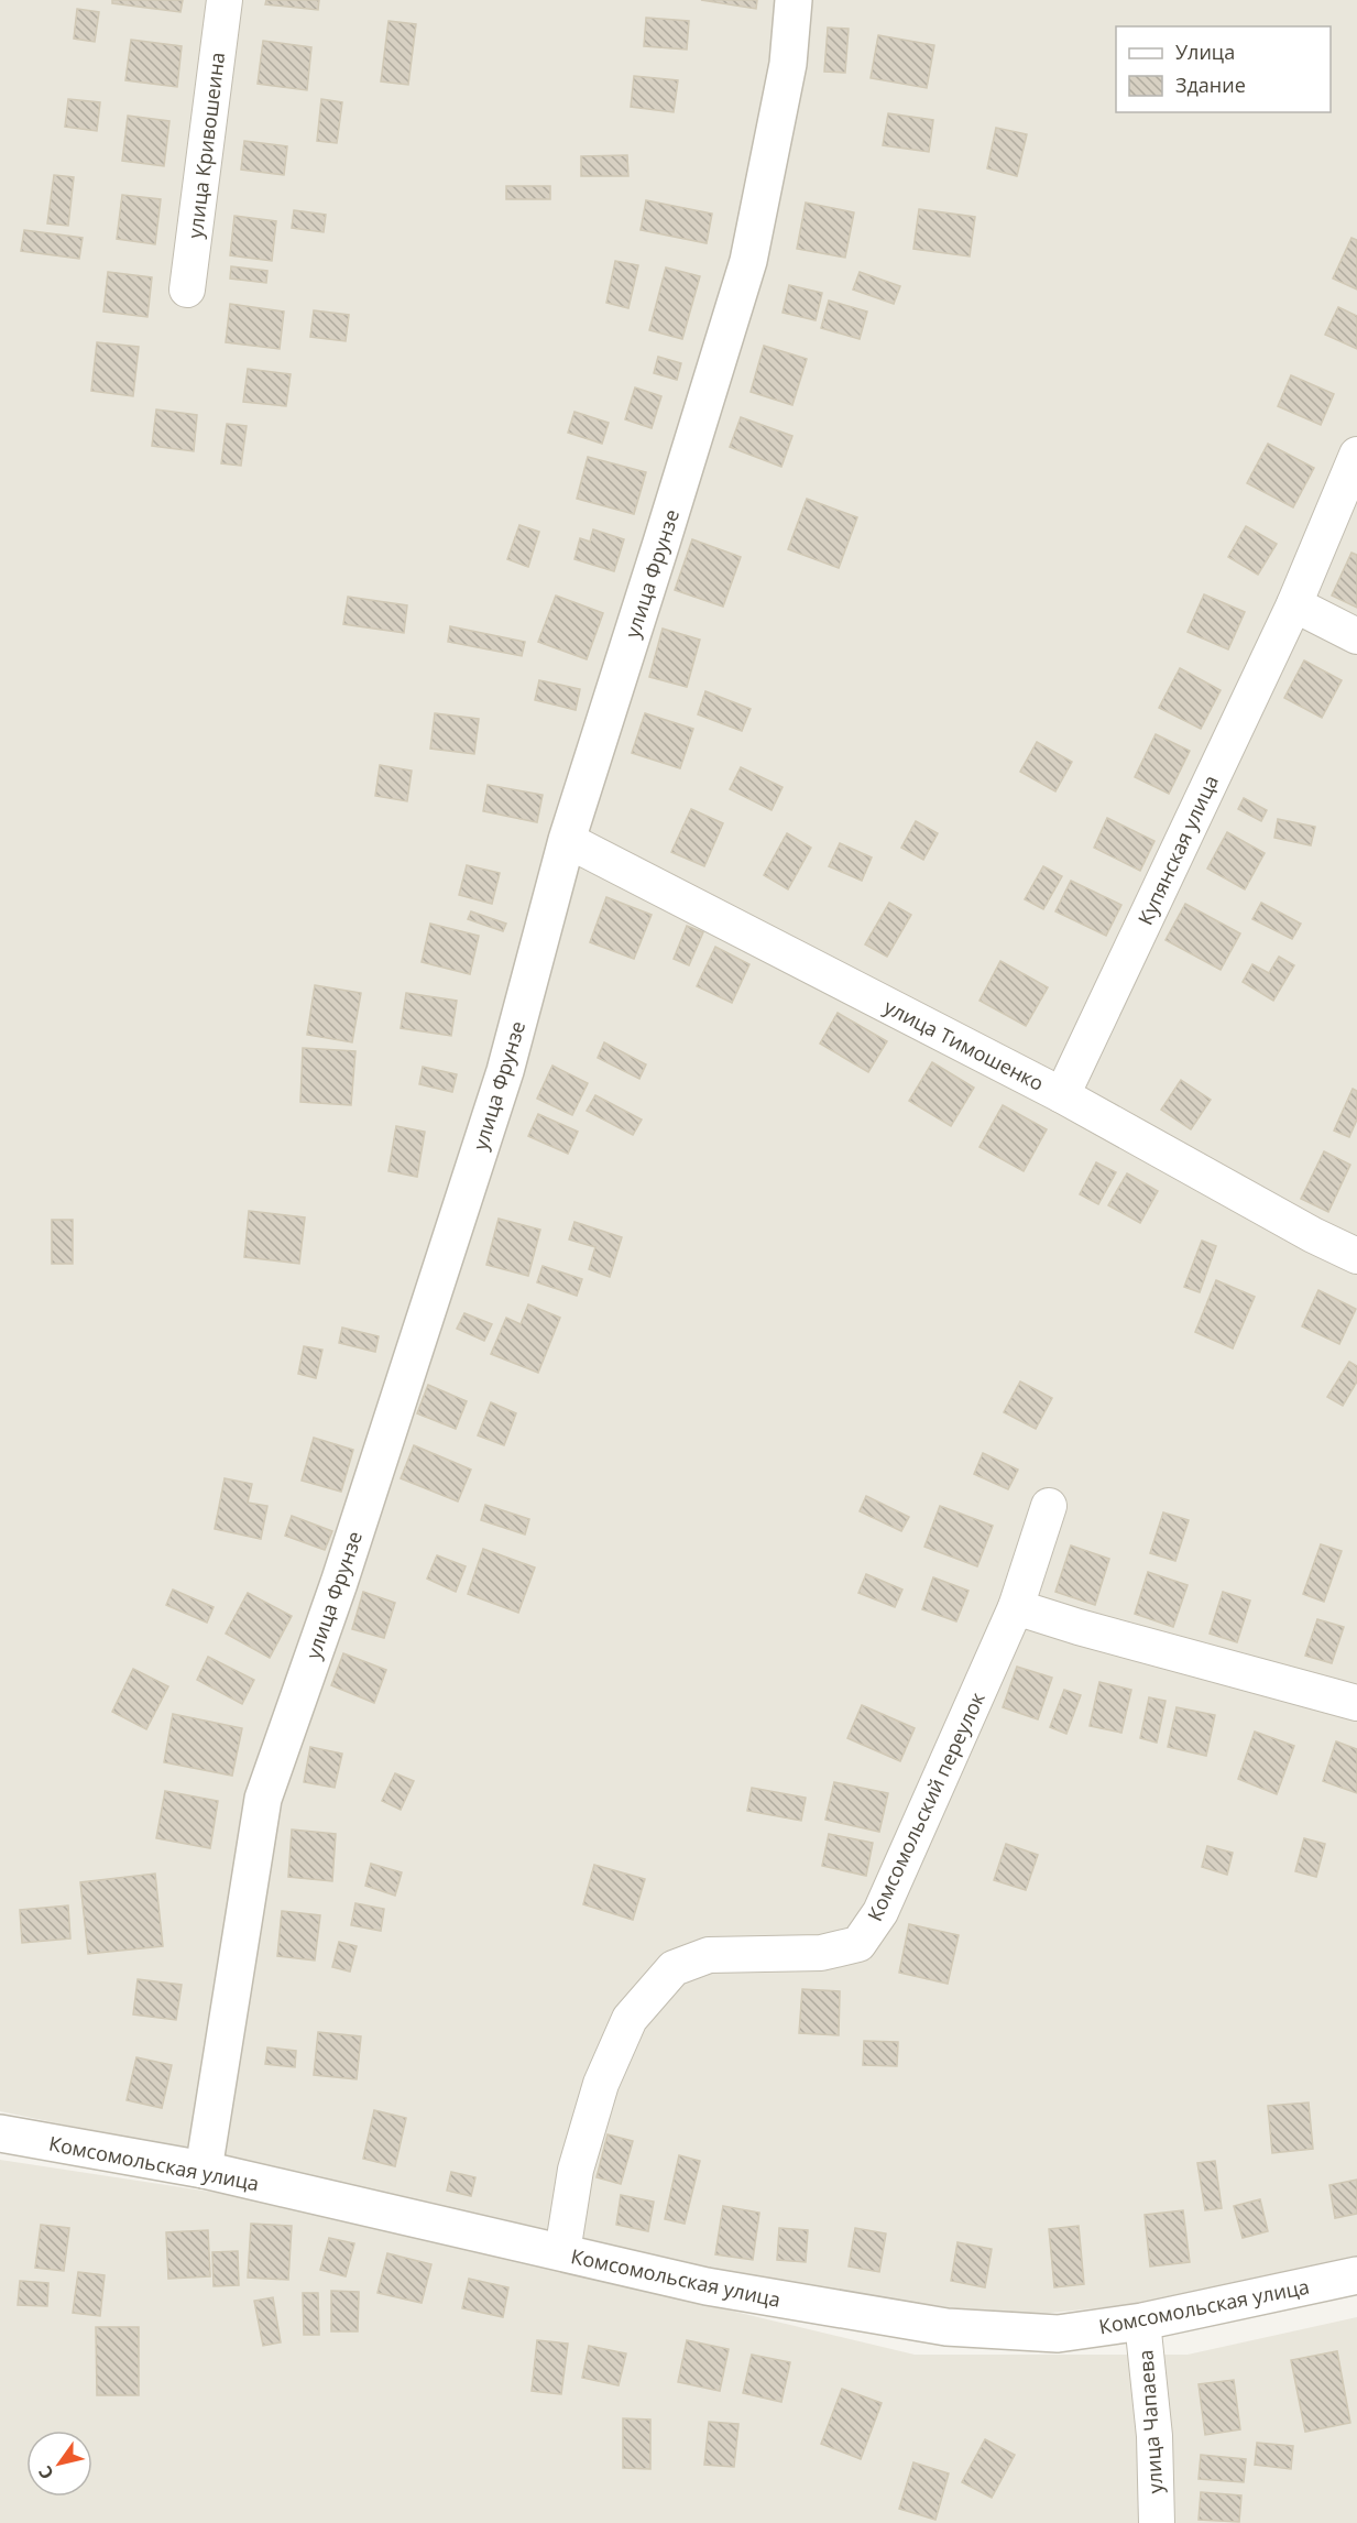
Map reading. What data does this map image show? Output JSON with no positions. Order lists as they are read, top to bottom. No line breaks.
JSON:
{"streets":{"street":["улица Кривошеина","улица Фрунзе","Купянская улица","улица Тимошенко","Комсомольский переулок","Комсомольская улица","улица Чапаева"]},"crossings":[["улица Фрунзе","улица Тимошенко"],["улица Фрунзе","Комсомольская улица"],["Купянская улица","улица Тимошенко"],["Комсомольский переулок","Комсомольская улица"],["Комсомольская улица","улица Чапаева"]],"legend":["Улица","Здание"],"north":"bottom left"}
